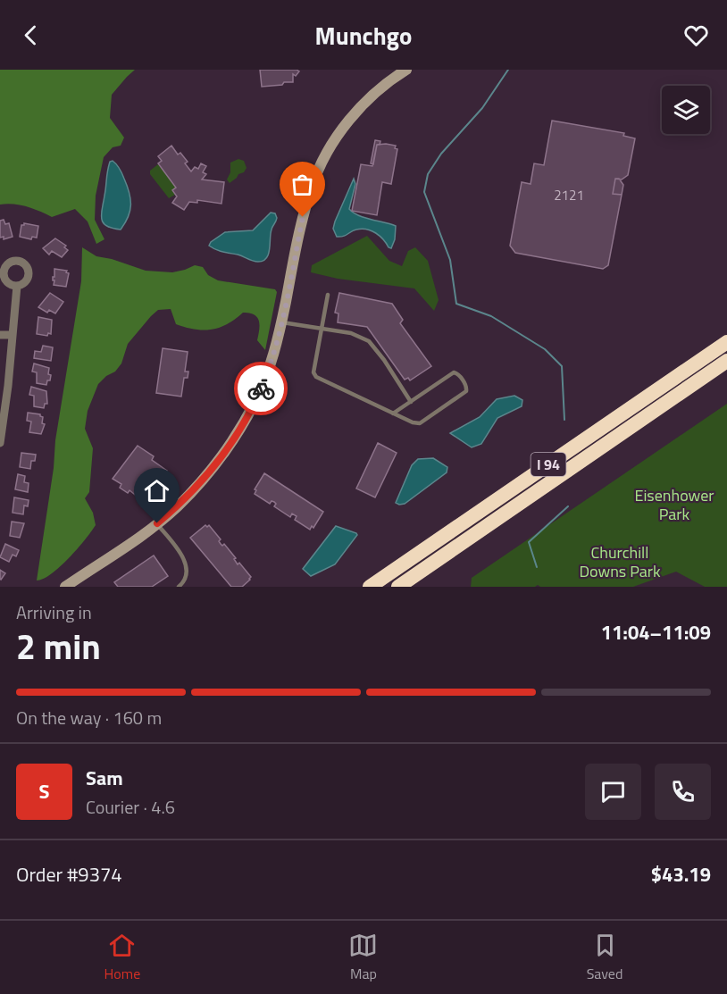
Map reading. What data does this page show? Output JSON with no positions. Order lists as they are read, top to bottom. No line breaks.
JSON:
{"streets":{"highway":["I 94"]},"parks":["Eisenhower Park","Churchill Downs Park"],"house_numbers":["2121"],"page":{"header":"Munchgo","heading":["2 min","Arriving in","11:04–11:09"],"panel":["Sam","Courier · 4.6","Order #9374","$43.19"],"bar":"On the way · 160 m","round":"S","tabs":["Home","Map","Saved"]}}
